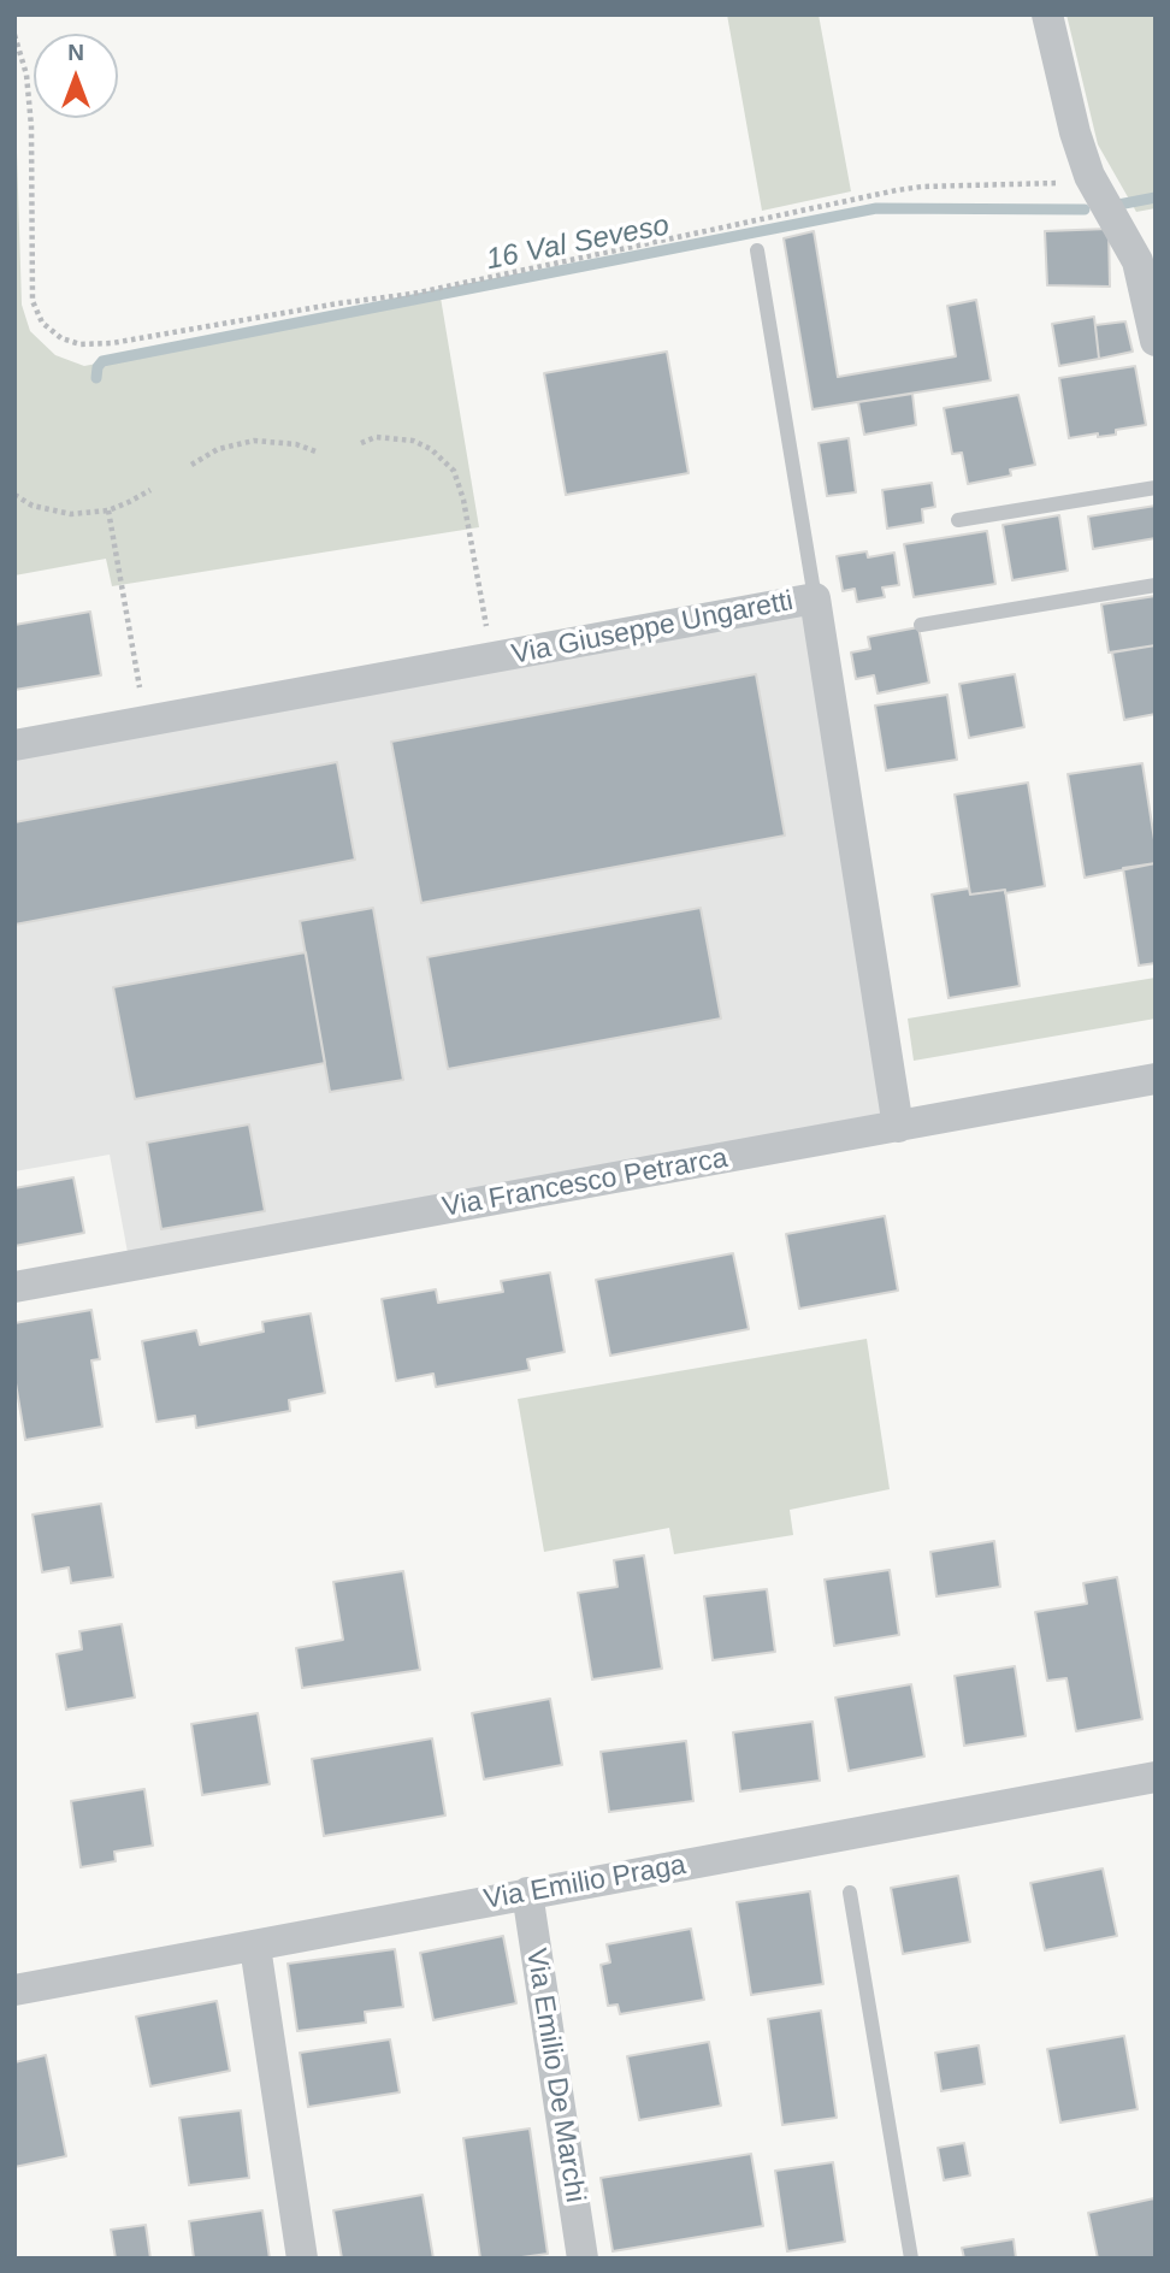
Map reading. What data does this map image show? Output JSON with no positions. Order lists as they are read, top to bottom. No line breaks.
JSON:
{"streets":{"street":["Via Giuseppe Ungaretti","Via Francesco Petrarca","Via Emilio Praga","Via Emilio De Marchi"]},"crossings":[["Via Giuseppe Ungaretti","Via Francesco Petrarca"],["Via Emilio Praga","Via Emilio De Marchi"]],"water":["16 Val Seveso"],"north":"top"}
